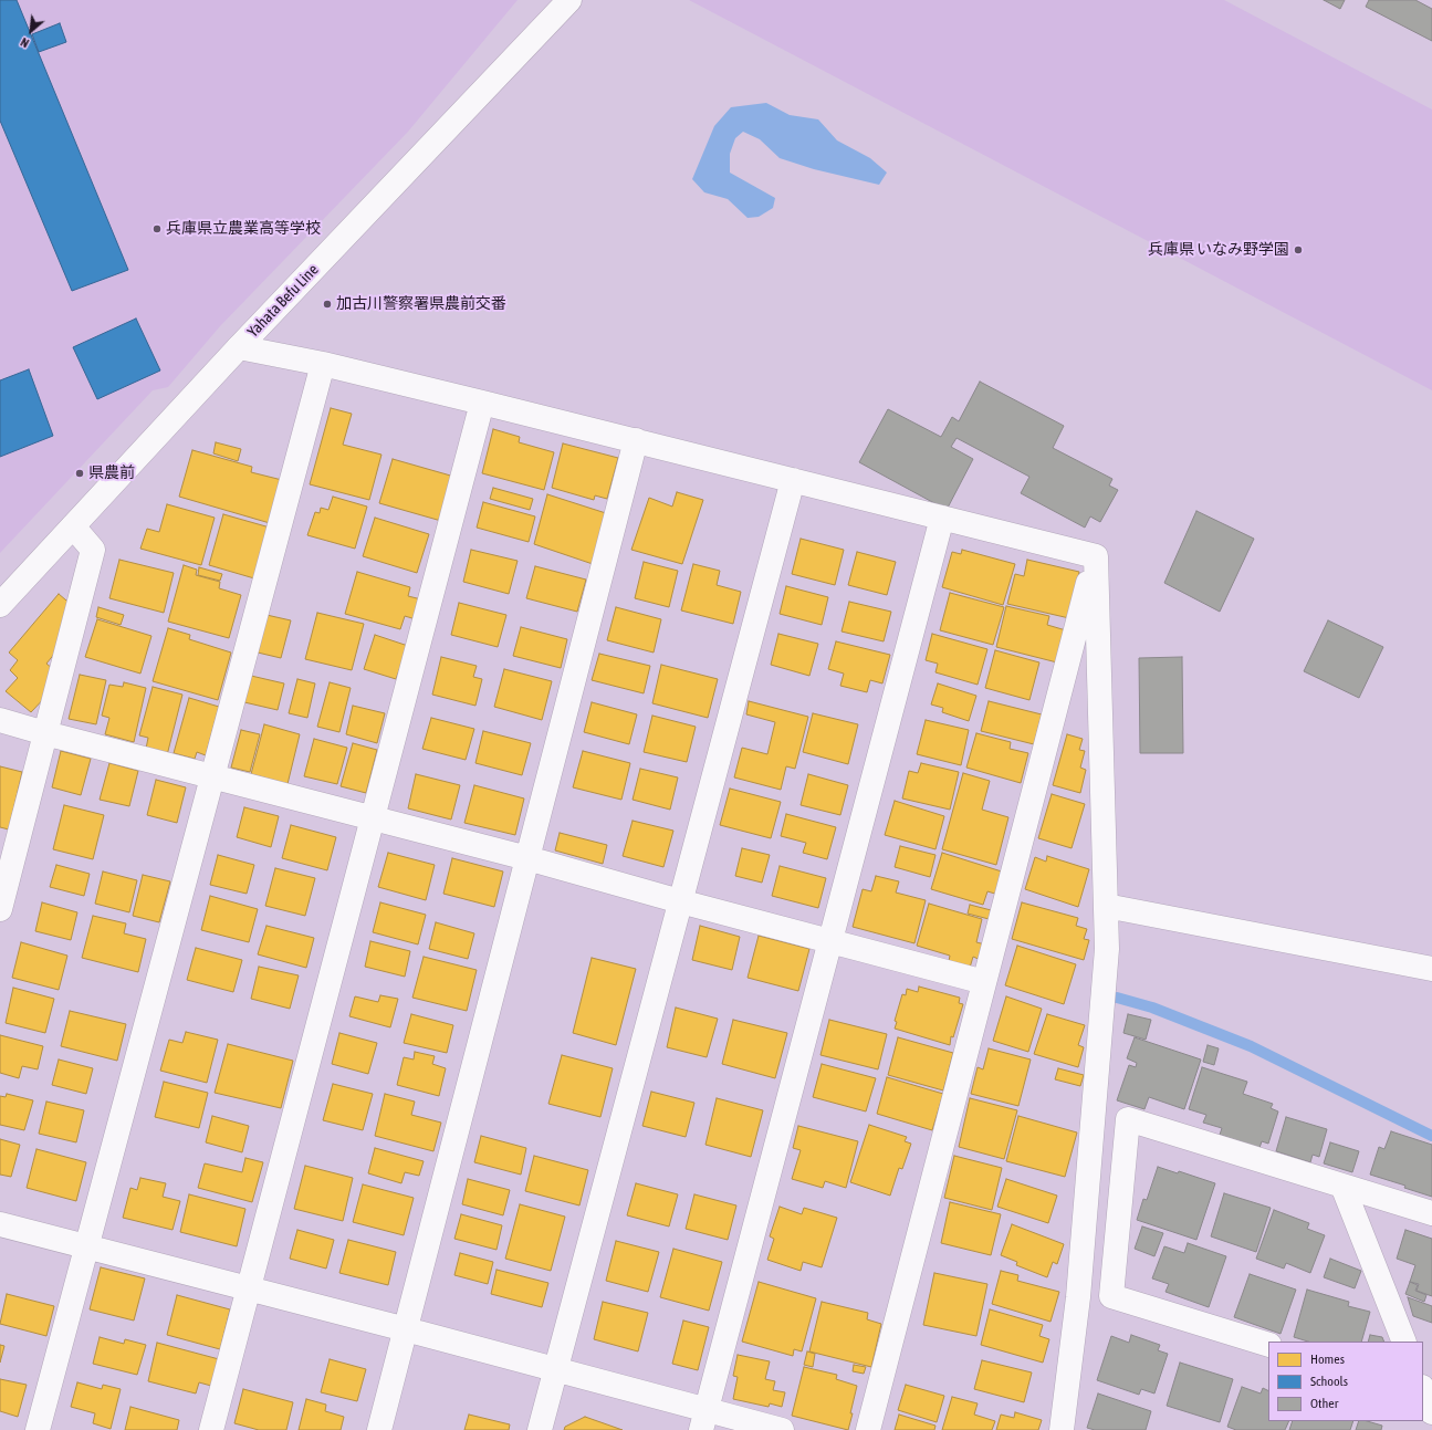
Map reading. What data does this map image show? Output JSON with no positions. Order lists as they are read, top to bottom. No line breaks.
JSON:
{"streets":{"street":["Yahata Befu Line"]},"places":["兵庫県立農業高等学校","兵庫県 いなみ野学園","加古川警察署県農前交番","県農前"],"legend":["Homes","Schools","Other"],"north":"bottom left"}
